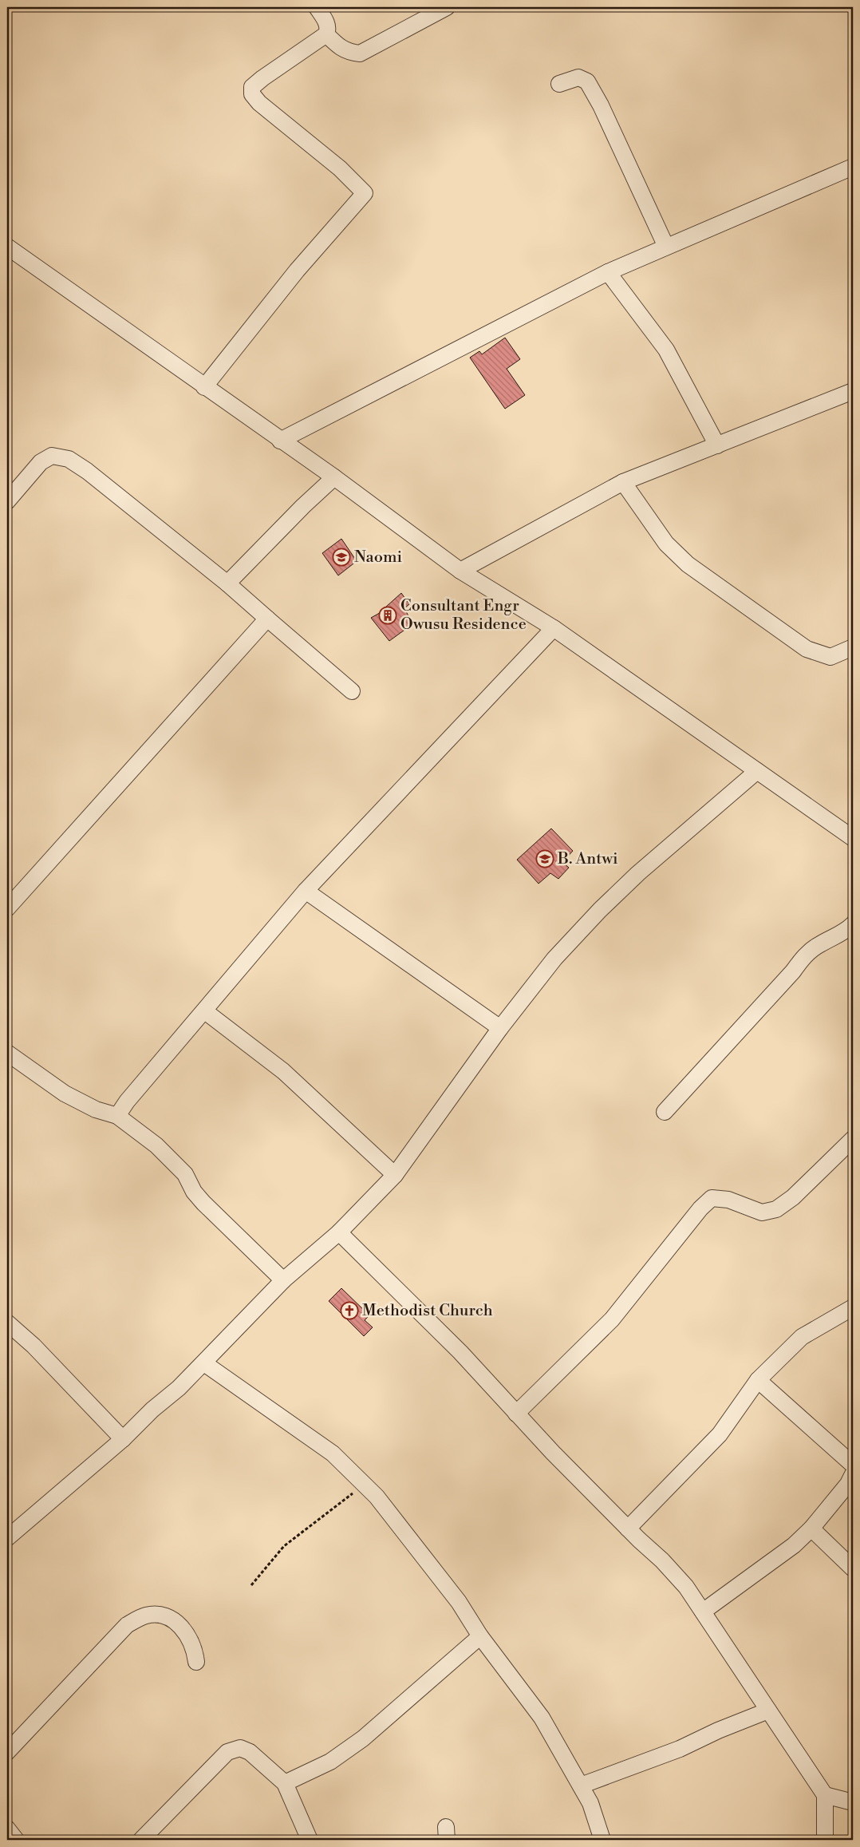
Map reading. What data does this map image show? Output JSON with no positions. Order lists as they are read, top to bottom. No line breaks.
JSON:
{"places":{"school or university":["Naomi","B. Antwi"],"building":["Consultant Engr Owusu Residence"],"church":["Methodist Church"]}}
